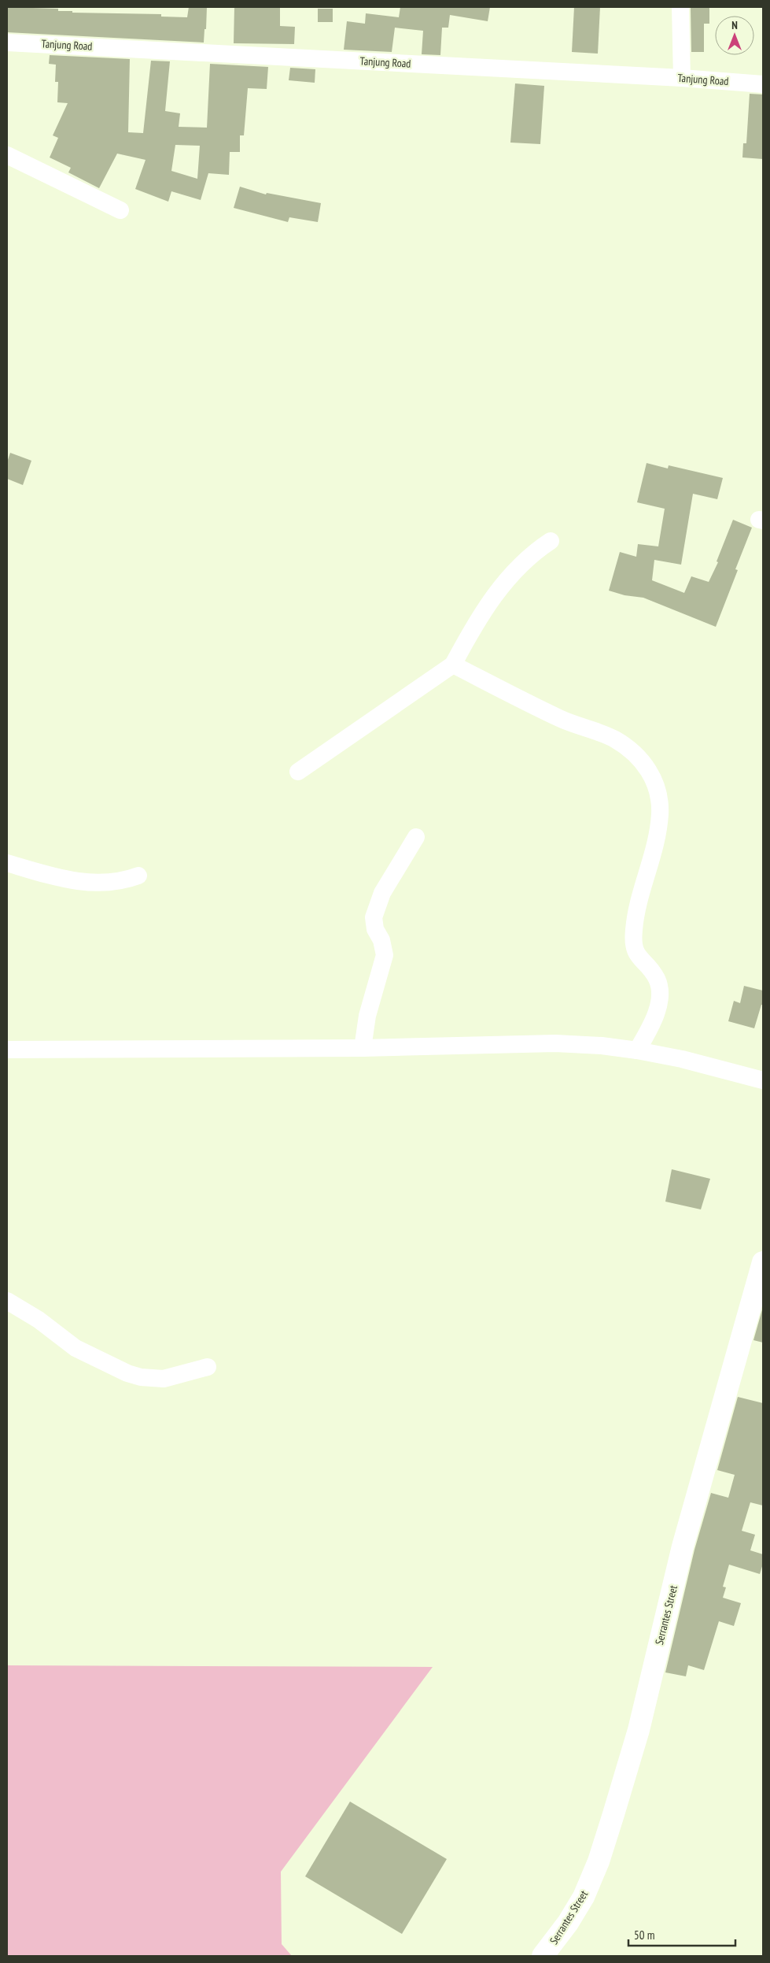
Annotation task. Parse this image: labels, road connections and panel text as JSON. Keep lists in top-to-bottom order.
{
  "streets": {
    "main road": ["Serrantes Street"],
    "street": ["Tanjung Road"]
  },
  "scale_bar": "50 m",
  "north": "top"
}
